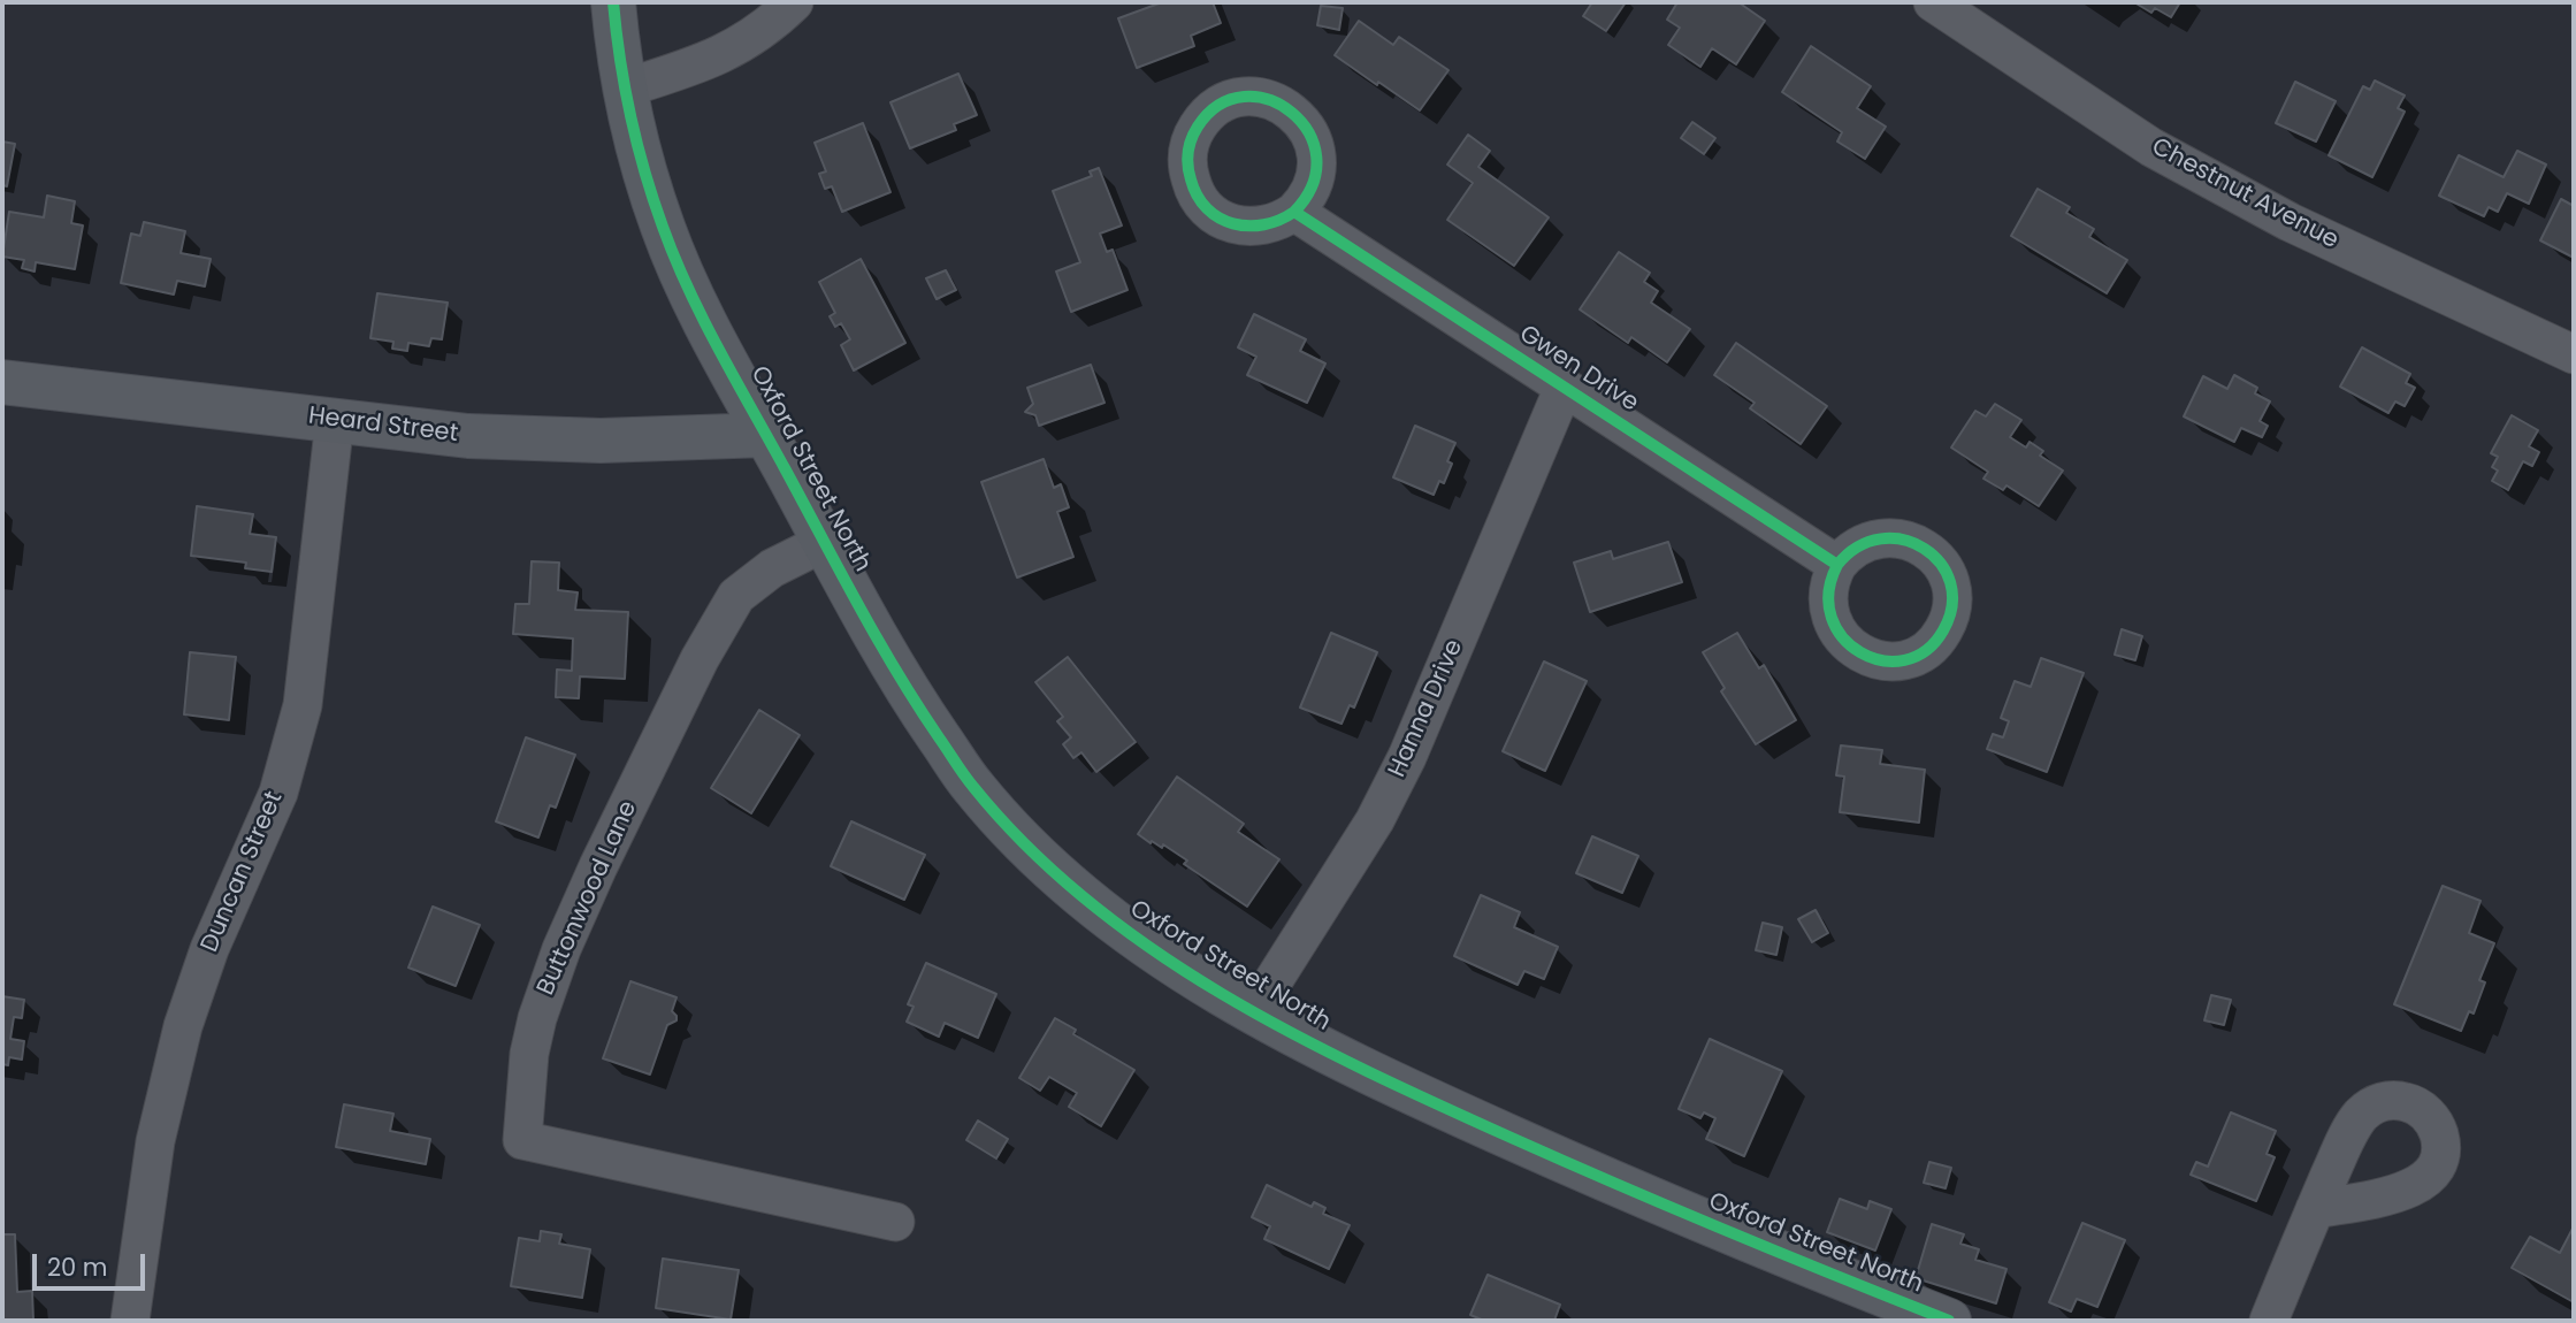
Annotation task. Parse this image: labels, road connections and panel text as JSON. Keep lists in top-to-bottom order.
{
  "streets": {
    "street": [
      "Chestnut Avenue",
      "Gwen Drive",
      "Heard Street",
      "Oxford Street North",
      "Hanna Drive",
      "Duncan Street",
      "Buttonwood Lane"
    ]
  },
  "crossings": [
    ["Gwen Drive", "Hanna Drive"],
    ["Heard Street", "Oxford Street North"],
    ["Heard Street", "Duncan Street"],
    ["Oxford Street North", "Hanna Drive"],
    ["Oxford Street North", "Buttonwood Lane"]
  ],
  "scale_bar": "20 m"
}
